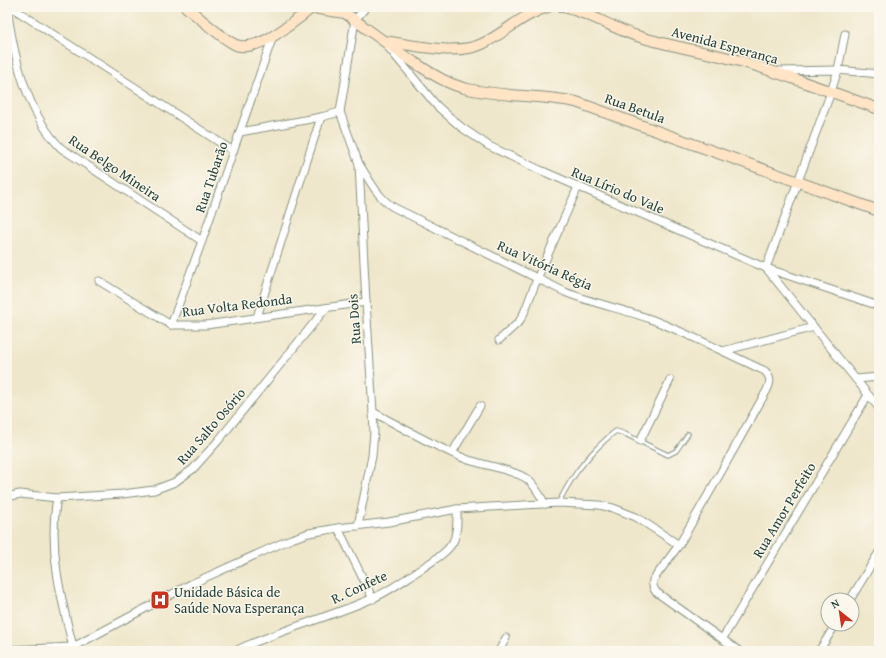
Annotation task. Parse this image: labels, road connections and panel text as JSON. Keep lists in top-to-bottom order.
{
  "streets": {
    "street": [
      "Avenida Esperança",
      "Rua Betula",
      "Rua Belgo Mineira",
      "Rua Tubarão",
      "Rua Lírio do Vale",
      "Rua Vitória Régia",
      "Rua Volta Redonda",
      "Rua Dois",
      "Rua Salto Osório",
      "Rua Amor Perfeito",
      "R. Confete"
    ]
  },
  "crossings": [
    ["Rua Betula", "Rua Lírio do Vale"],
    ["Rua Belgo Mineira", "Rua Tubarão"],
    ["Rua Tubarão", "Rua Volta Redonda"],
    ["Rua Vitória Régia", "Rua Dois"],
    ["Rua Volta Redonda", "Rua Dois"],
    ["Rua Volta Redonda", "Rua Salto Osório"]
  ],
  "places": {
    "hospital": ["Unidade Básica de Saúde Nova Esperança"]
  },
  "north": "top left"
}
